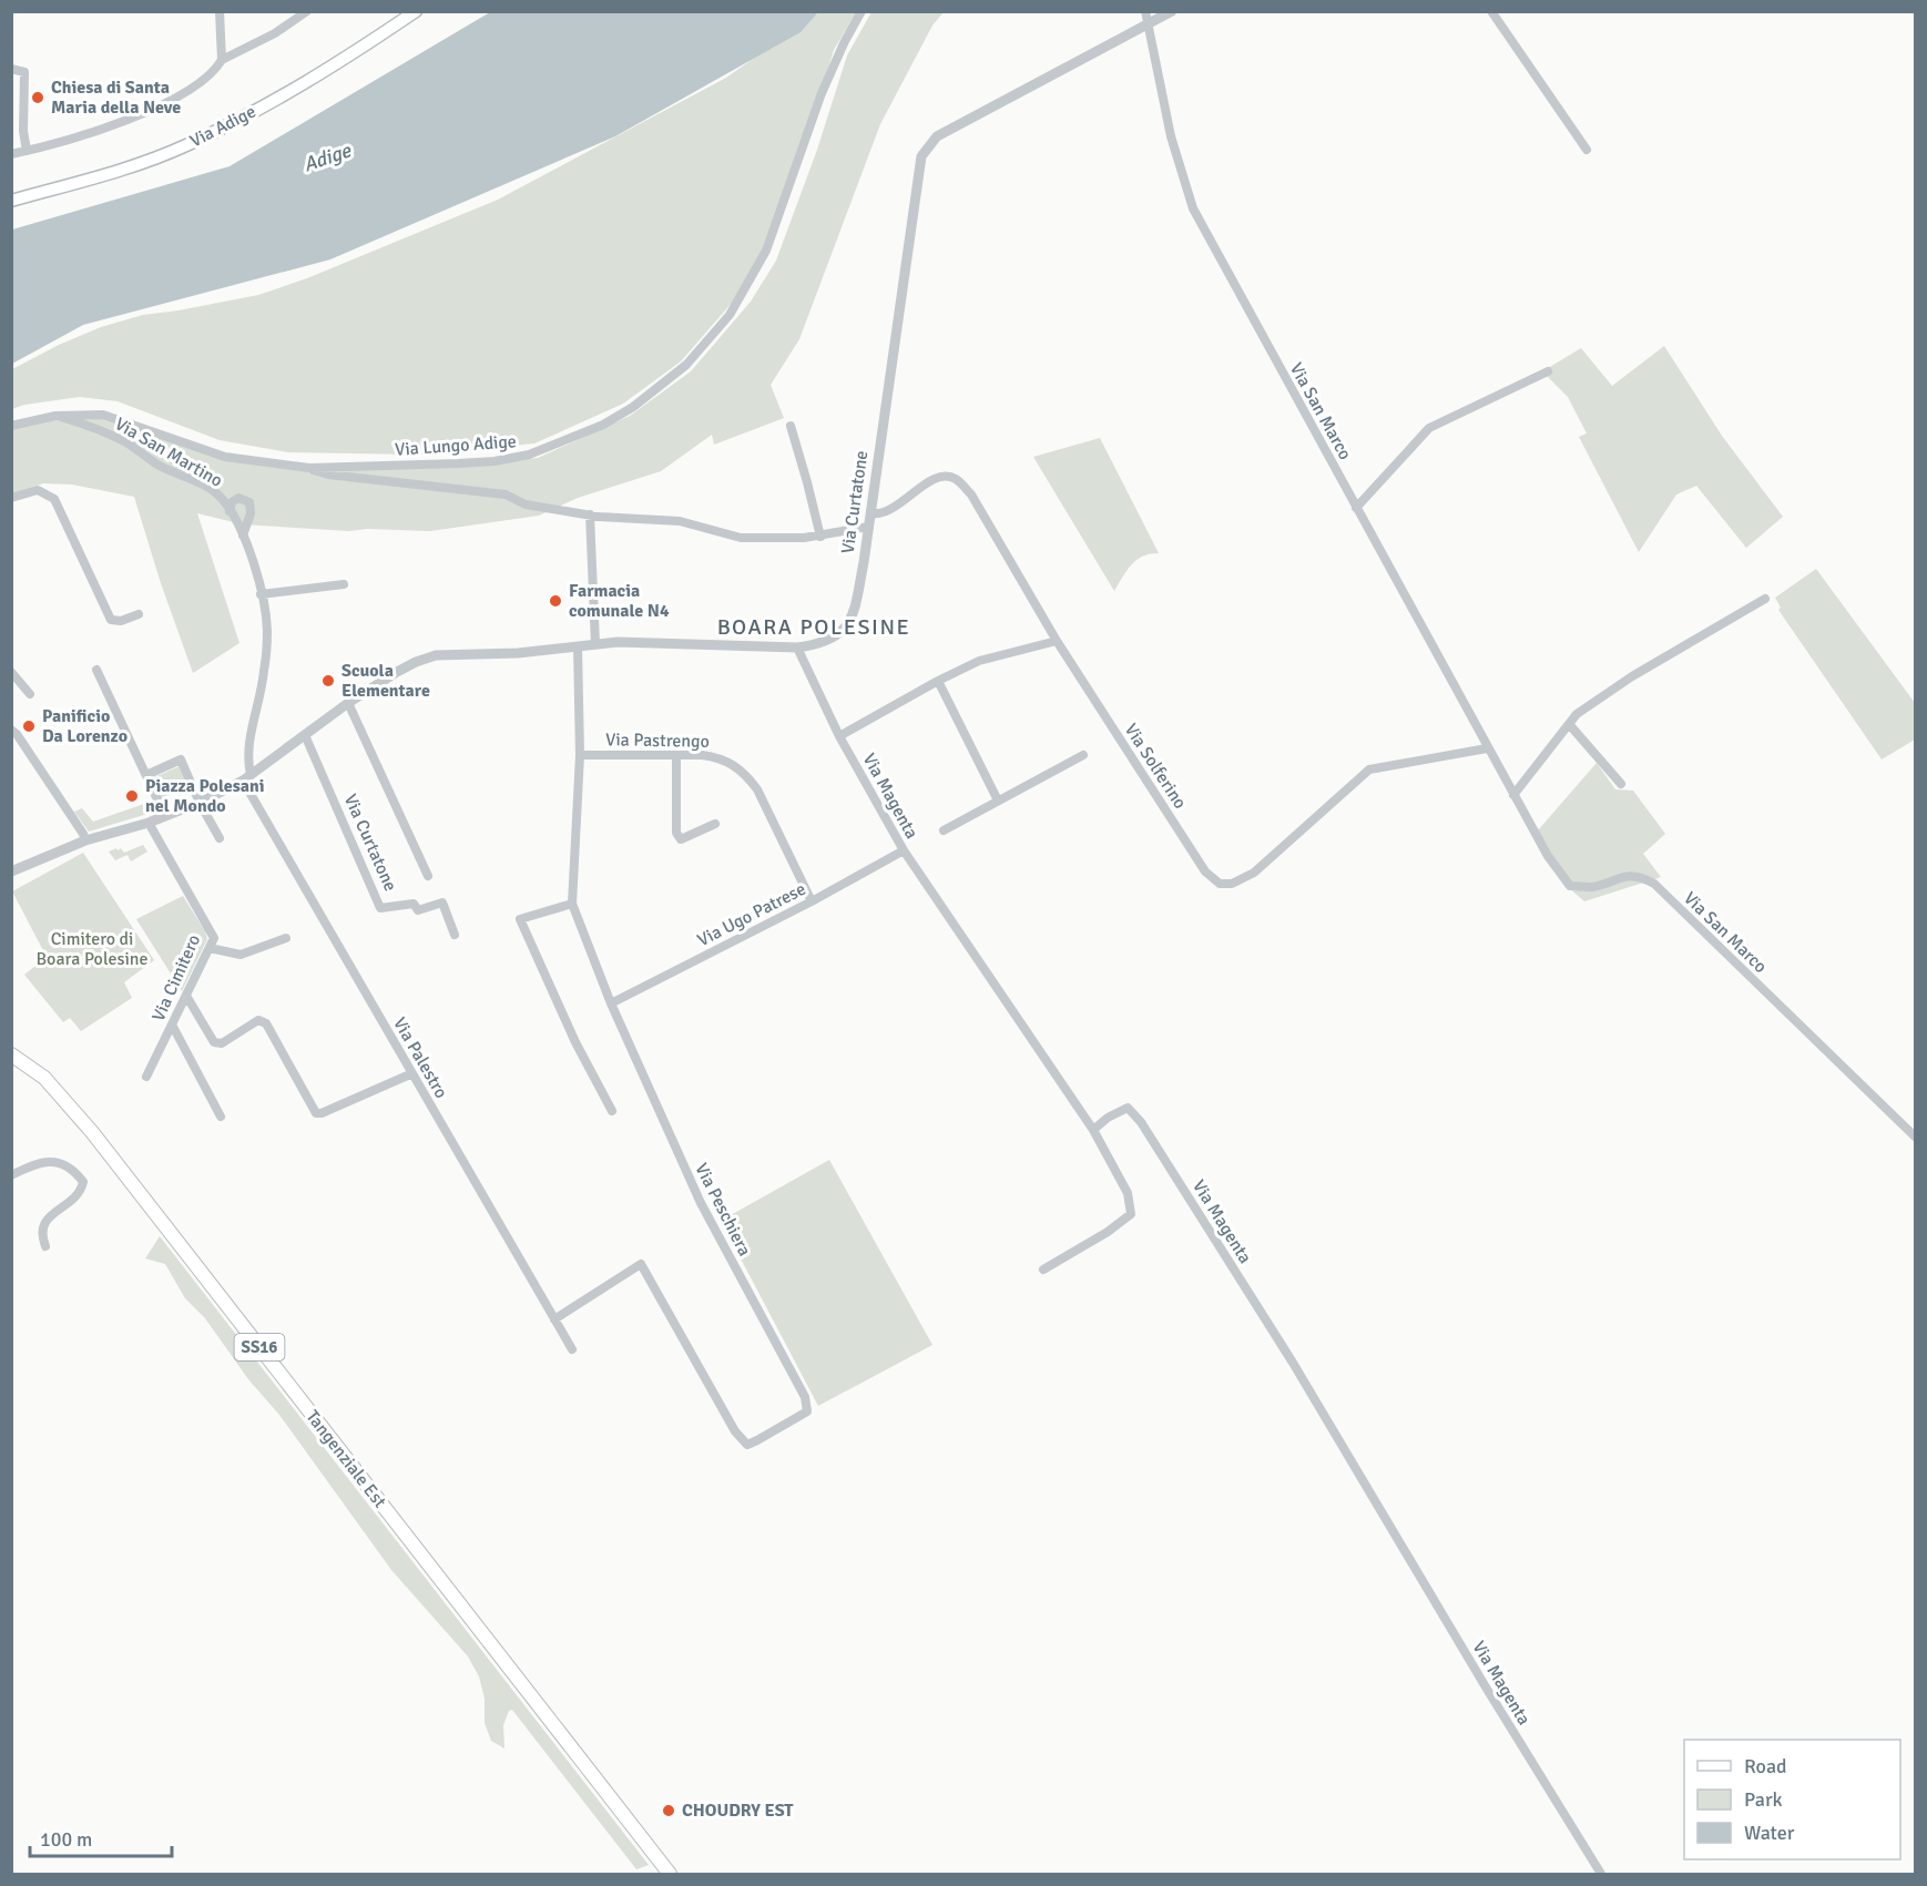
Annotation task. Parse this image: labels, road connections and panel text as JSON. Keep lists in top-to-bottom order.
{
  "streets": {
    "main road": ["Via Adige", "SS16", "Tangenziale Est"],
    "street": [
      "Via San Marco",
      "Via Lungo Adige",
      "Via San Martino",
      "Via Curtatone",
      "Via Pastrengo",
      "Via Solferino",
      "Via Magenta",
      "Via Ugo Patrese",
      "Via Cimitero",
      "Via Palestro",
      "Via Peschiera"
    ]
  },
  "crossings": [
    ["Via San Marco", "Via Curtatone"],
    ["Via San Marco", "Via Solferino"],
    ["Via Lungo Adige", "Via San Martino"],
    ["Via San Martino", "Via Curtatone"],
    ["Via San Martino", "Via Palestro"],
    ["Via Curtatone", "Via Solferino"],
    ["Via Curtatone", "Via Magenta"],
    ["Via Curtatone", "Via Cimitero"],
    ["Via Curtatone", "Via Palestro"],
    ["Via Curtatone", "Via Peschiera"],
    ["Via Pastrengo", "Via Ugo Patrese"],
    ["Via Pastrengo", "Via Peschiera"],
    ["Via Magenta", "Via Ugo Patrese"],
    ["Via Ugo Patrese", "Via Peschiera"],
    ["Via Palestro", "Via Peschiera"]
  ],
  "districts": ["BOARA POLESINE"],
  "water": ["Adige"],
  "parks": ["Cimitero di Boara Polesine"],
  "places": [
    "Chiesa di Santa Maria della Neve",
    "Farmacia comunale N4",
    "Scuola Elementare",
    "Panificio Da Lorenzo",
    "Piazza Polesani nel Mondo",
    "CHOUDRY EST"
  ],
  "legend": ["Road", "Park", "Water"],
  "scale_bar": "100 m"
}
